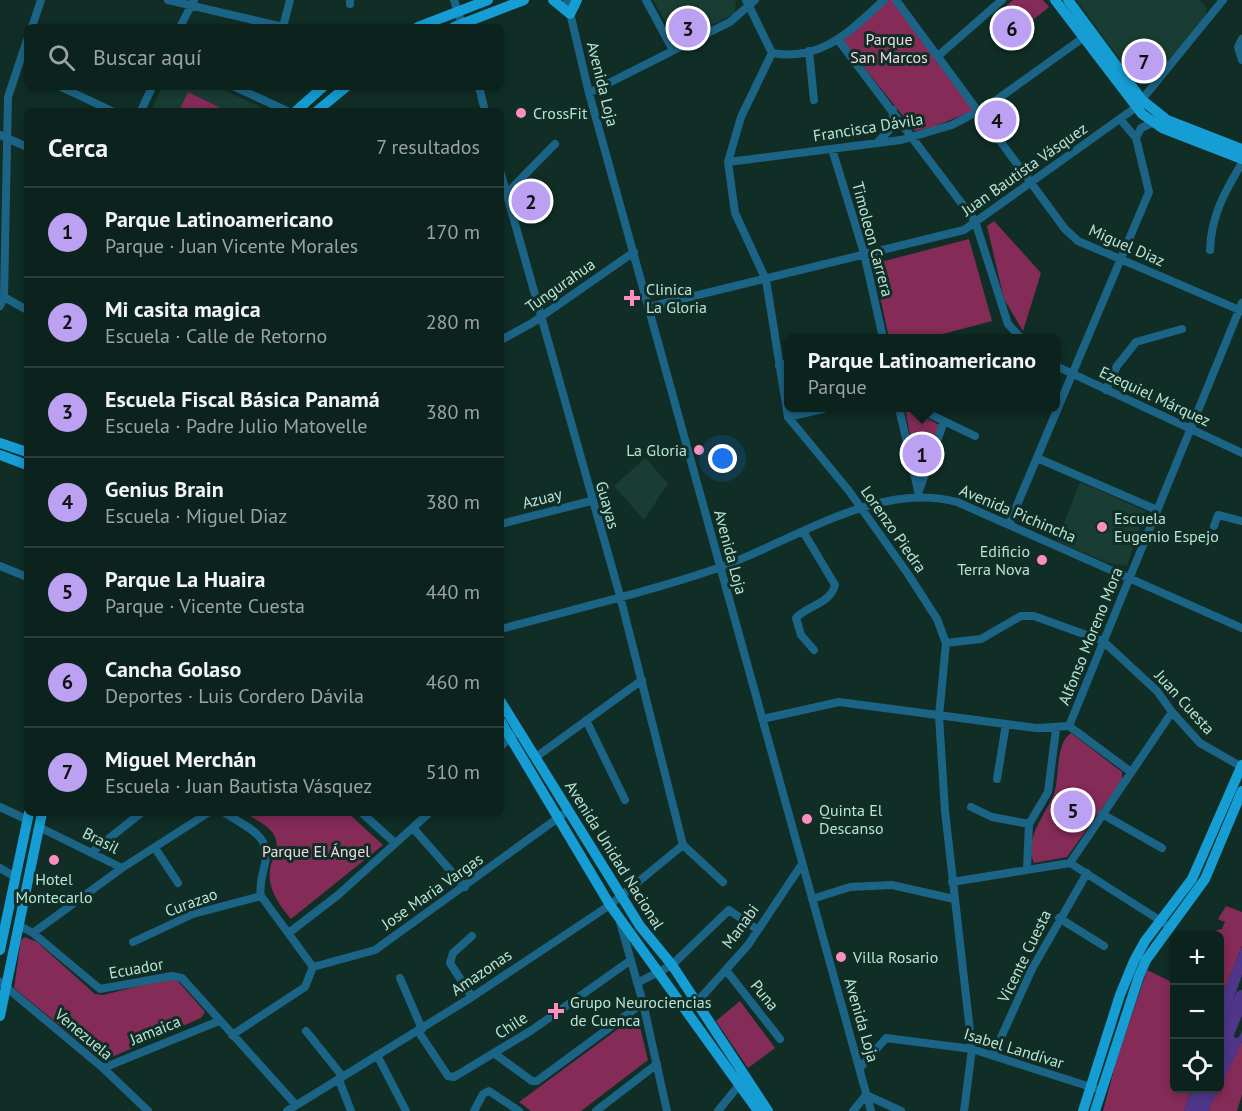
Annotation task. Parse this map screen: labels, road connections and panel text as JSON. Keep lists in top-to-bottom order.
{
  "streets": {
    "main road": ["Avenida Unidad Nacional"],
    "street": [
      "Avenida Loja",
      "Francisca Dávila",
      "Juan Bautista Vásquez",
      "Timoleon Carrera",
      "Miguel Diaz",
      "Tungurahua",
      "Ezequiel Márquez",
      "Azuay",
      "Guayas",
      "Avenida Pichincha",
      "Lorenzo Piedra",
      "Alfonso Moreno Mora",
      "Juan Cuesta",
      "Brasil",
      "Jose Maria Vargas",
      "Curazao",
      "Manabi",
      "Vicente Cuesta",
      "Ecuador",
      "Amazonas",
      "Puna",
      "Chile",
      "Jamaica",
      "Venezuela",
      "Isabel Landívar"
    ]
  },
  "crossings": [
    ["Avenida Loja", "Juan Bautista Vásquez"],
    ["Avenida Loja", "Tungurahua"],
    ["Avenida Loja", "Avenida Pichincha"],
    ["Avenida Loja", "Alfonso Moreno Mora"],
    ["Avenida Loja", "Manabi"],
    ["Avenida Loja", "Isabel Landívar"],
    ["Francisca Dávila", "Timoleon Carrera"],
    ["Francisca Dávila", "Miguel Diaz"],
    ["Francisca Dávila", "Lorenzo Piedra"],
    ["Juan Bautista Vásquez", "Timoleon Carrera"],
    ["Juan Bautista Vásquez", "Miguel Diaz"],
    ["Juan Bautista Vásquez", "Lorenzo Piedra"],
    ["Miguel Diaz", "Alfonso Moreno Mora"],
    ["Tungurahua", "Guayas"],
    ["Ezequiel Márquez", "Alfonso Moreno Mora"],
    ["Azuay", "Guayas"],
    ["Guayas", "Avenida Pichincha"],
    ["Guayas", "Amazonas"],
    ["Avenida Pichincha", "Lorenzo Piedra"],
    ["Avenida Pichincha", "Alfonso Moreno Mora"],
    ["Lorenzo Piedra", "Alfonso Moreno Mora"],
    ["Lorenzo Piedra", "Juan Cuesta"],
    ["Lorenzo Piedra", "Isabel Landívar"],
    ["Alfonso Moreno Mora", "Juan Cuesta"],
    ["Avenida Unidad Nacional", "Jose Maria Vargas"],
    ["Avenida Unidad Nacional", "Manabi"],
    ["Avenida Unidad Nacional", "Amazonas"],
    ["Manabi", "Puna"],
    ["Vicente Cuesta", "Isabel Landívar"],
    ["Ecuador", "Amazonas"],
    ["Ecuador", "Jamaica"],
    ["Amazonas", "Chile"],
    ["Jamaica", "Venezuela"]
  ],
  "parks": ["Parque San Marcos", "Parque El Ángel"],
  "places": {
    "other": [
      "CrossFit",
      "La Gloria",
      "Escuela Eugenio Espejo",
      "Edificio Terra Nova",
      "Quinta El Descanso",
      "Hotel Montecarlo",
      "Villa Rosario"
    ],
    "health": ["Clinica La Gloria", "Grupo Neurociencias de Cuenca"]
  },
  "page": {
    "pins": [
      "3",
      "6",
      "7",
      "4",
      "2",
      "1",
      "5"
    ],
    "search": "Buscar aquí",
    "heading": ["Cerca", "7 resultados"],
    "list": [
      {
        "mark": "1",
        "name": "Parque Latinoamericano",
        "note": "Parque · Juan Vicente Morales",
        "value": "170 m"
      },
      {
        "mark": "2",
        "name": "Mi casita magica",
        "note": "Escuela · Calle de Retorno",
        "value": "280 m"
      },
      {
        "mark": "3",
        "name": "Escuela Fiscal Básica Panamá",
        "note": "Escuela · Padre Julio Matovelle",
        "value": "380 m"
      },
      {
        "mark": "4",
        "name": "Genius Brain",
        "note": "Escuela · Miguel Diaz",
        "value": "380 m"
      },
      {
        "mark": "5",
        "name": "Parque La Huaira",
        "note": "Parque · Vicente Cuesta",
        "value": "440 m"
      },
      {
        "mark": "6",
        "name": "Cancha Golaso",
        "note": "Deportes · Luis Cordero Dávila",
        "value": "460 m"
      },
      {
        "mark": "7",
        "name": "Miguel Merchán",
        "note": "Escuela · Juan Bautista Vásquez",
        "value": "510 m"
      }
    ],
    "popup": ["Parque Latinoamericano", "Parque"],
    "map_buttons": ["+", "−"]
  }
}
